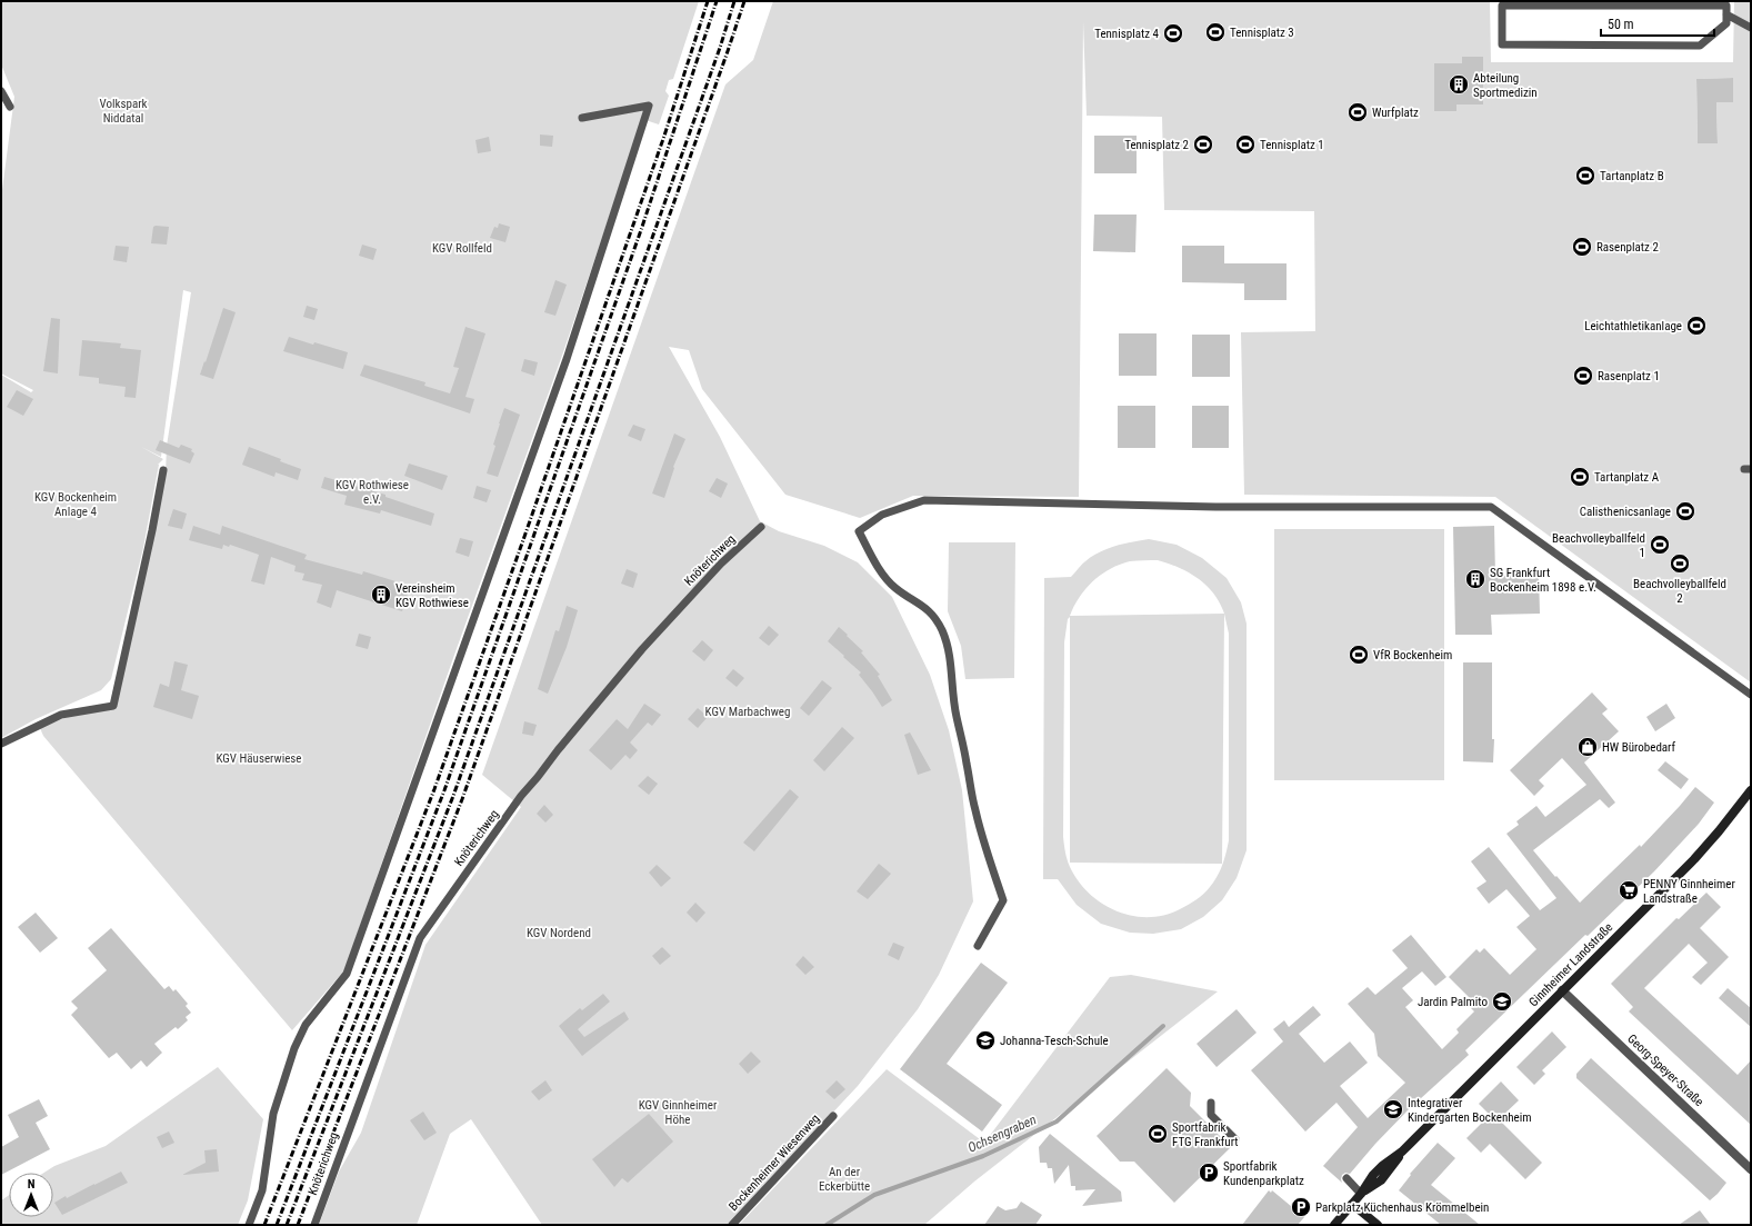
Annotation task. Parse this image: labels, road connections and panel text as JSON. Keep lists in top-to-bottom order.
{
  "streets": {
    "main road": ["Ginnheimer Landstraße"],
    "street": ["Georg-Speyer-Straße"],
    "lane": ["Knöterichweg", "Bockenheimer Wiesenweg"]
  },
  "crossings": [
    ["Ginnheimer Landstraße", "Georg-Speyer-Straße"]
  ],
  "water": ["Ochsengraben"],
  "parks": [
    "Volkspark Niddatal",
    "KGV Rollfeld",
    "KGV Rothwiese e.V.",
    "KGV Bockenheim Anlage 4",
    "KGV Marbachweg",
    "KGV Häuserwiese",
    "KGV Nordend",
    "KGV Ginnheimer Höhe",
    "An der Eckerbütte"
  ],
  "places": {
    "sports": [
      "Tennisplatz 3",
      "Tennisplatz 4",
      "Wurfplatz",
      "Tennisplatz 2",
      "Tennisplatz 1",
      "Tartanplatz B",
      "Rasenplatz 2",
      "Leichtathletikanlage",
      "Rasenplatz 1",
      "Tartanplatz A",
      "Calisthenicsanlage",
      "Beachvolleyballfeld 1",
      "Beachvolleyballfeld 2",
      "VfR Bockenheim",
      "Sportfabrik FTG Frankfurt"
    ],
    "building": ["Abteilung Sportmedizin", "SG Frankfurt Bockenheim 1898 e.V.", "Vereinsheim KGV Rothwiese"],
    "shop": ["HW Bürobedarf"],
    "supermarket": ["PENNY Ginnheimer Landstraße"],
    "school or university": ["Jardin Palmito", "Johanna-Tesch-Schule", "Integrativer Kindergarten Bockenheim"],
    "parking": ["Sportfabrik Kundenparkplatz", "Parkplatz Küchenhaus Krömmelbein"]
  },
  "scale_bar": "50 m",
  "north": "top"
}
